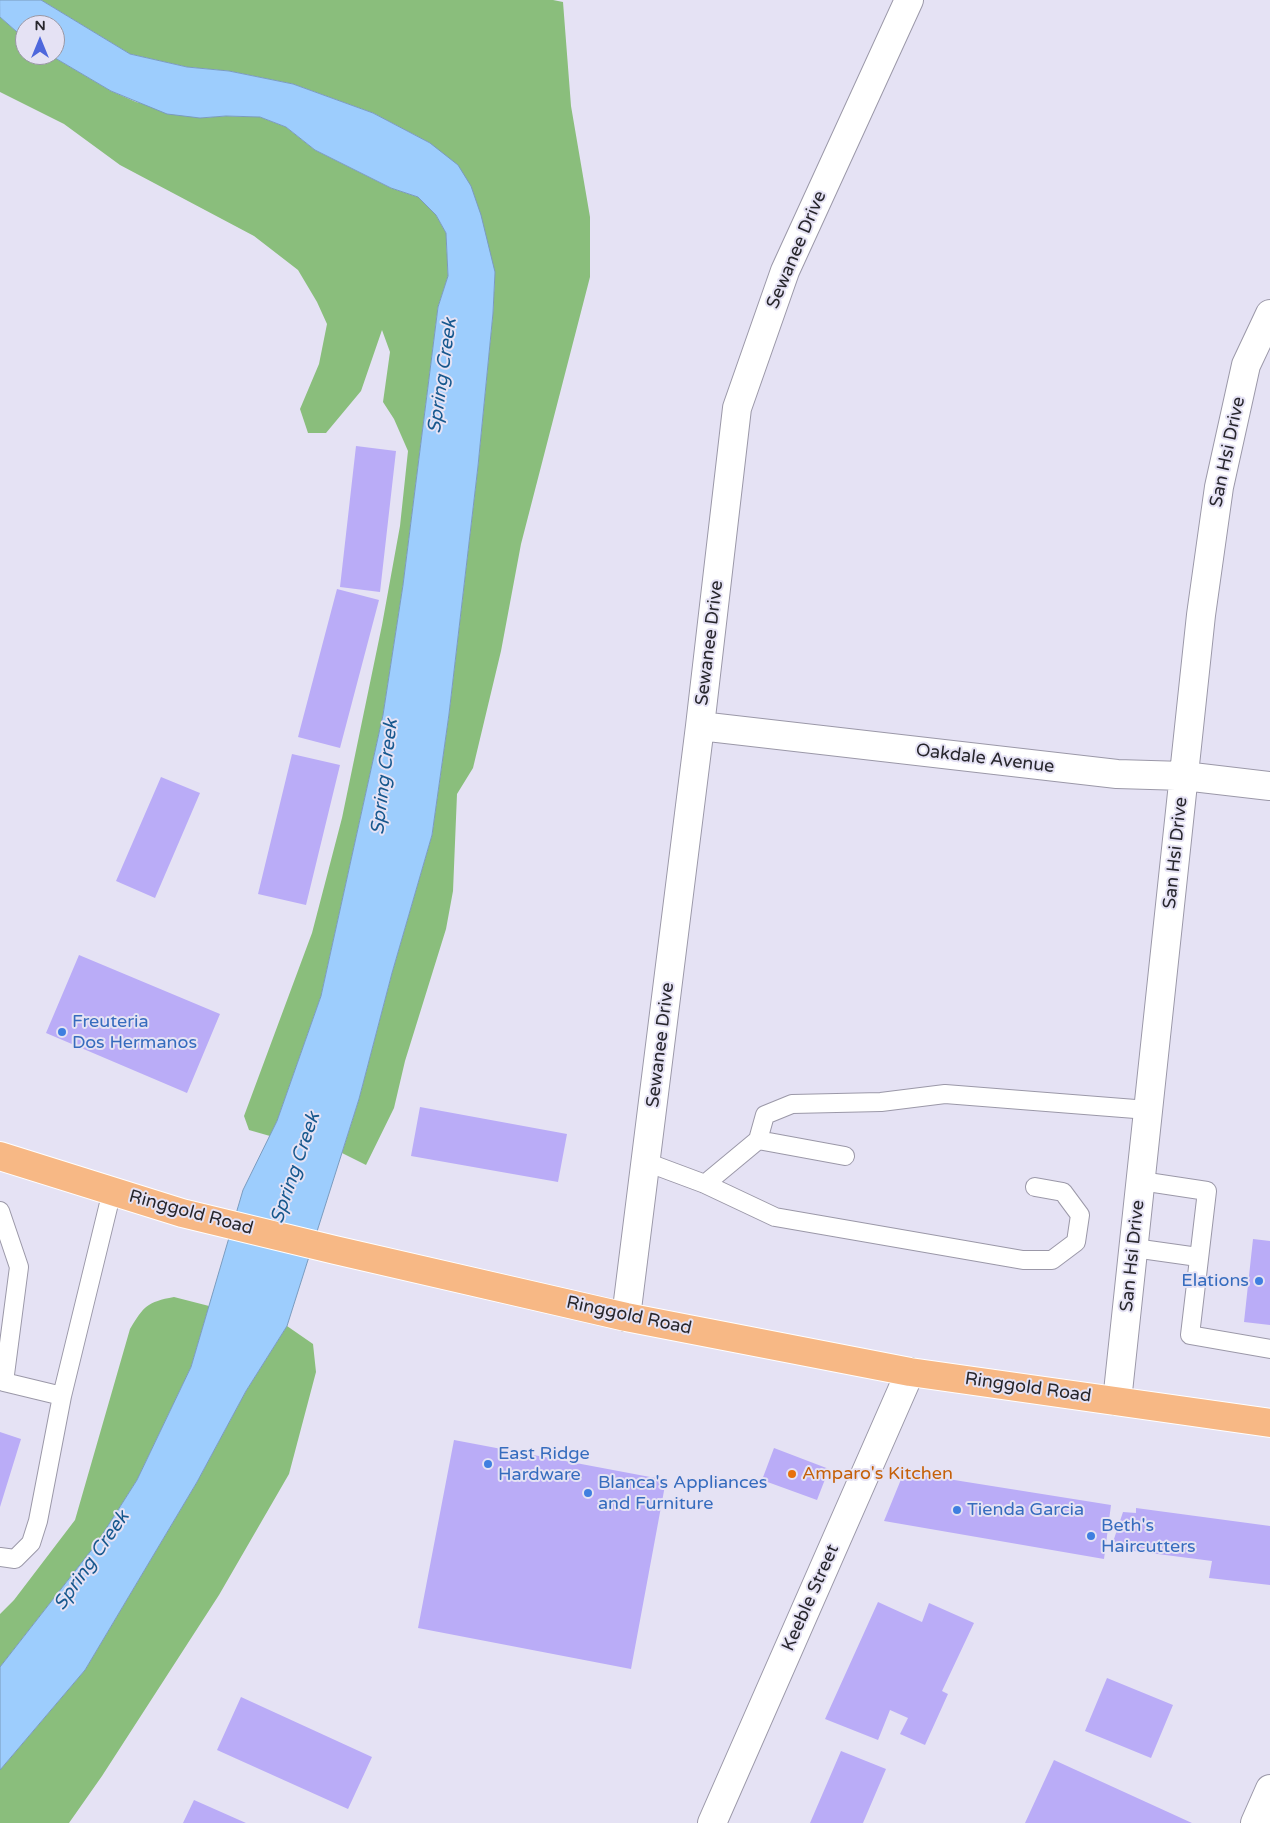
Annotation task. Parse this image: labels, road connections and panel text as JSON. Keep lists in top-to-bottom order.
{
  "streets": {
    "main road": ["Ringgold Road"],
    "street": [
      "Sewanee Drive",
      "San Hsi Drive",
      "Oakdale Avenue",
      "Keeble Street"
    ]
  },
  "crossings": [
    ["Sewanee Drive", "Oakdale Avenue"],
    ["Sewanee Drive", "Ringgold Road"],
    ["San Hsi Drive", "Oakdale Avenue"],
    ["San Hsi Drive", "Ringgold Road"],
    ["Ringgold Road", "Keeble Street"]
  ],
  "water": ["Spring Creek"],
  "places": [
    "Freuteria Dos Hermanos",
    "Elations",
    "East Ridge Hardware",
    "Amparo's Kitchen",
    "Blanca's Appliances and Furniture",
    "Tienda Garcia",
    "Beth's Haircutters"
  ],
  "north": "top"
}
